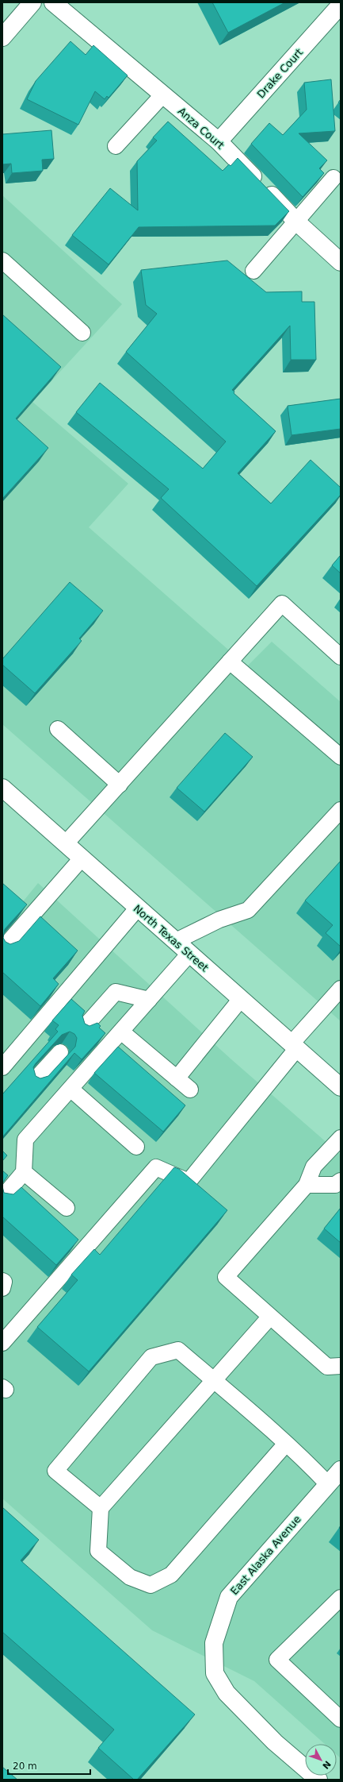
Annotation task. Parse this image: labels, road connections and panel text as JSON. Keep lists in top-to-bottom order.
{
  "streets": {
    "street": [
      "Drake Court",
      "Anza Court",
      "North Texas Street",
      "East Alaska Avenue"
    ]
  },
  "crossings": [
    ["Drake Court", "Anza Court"]
  ],
  "scale_bar": "20 m",
  "north": "bottom right"
}
